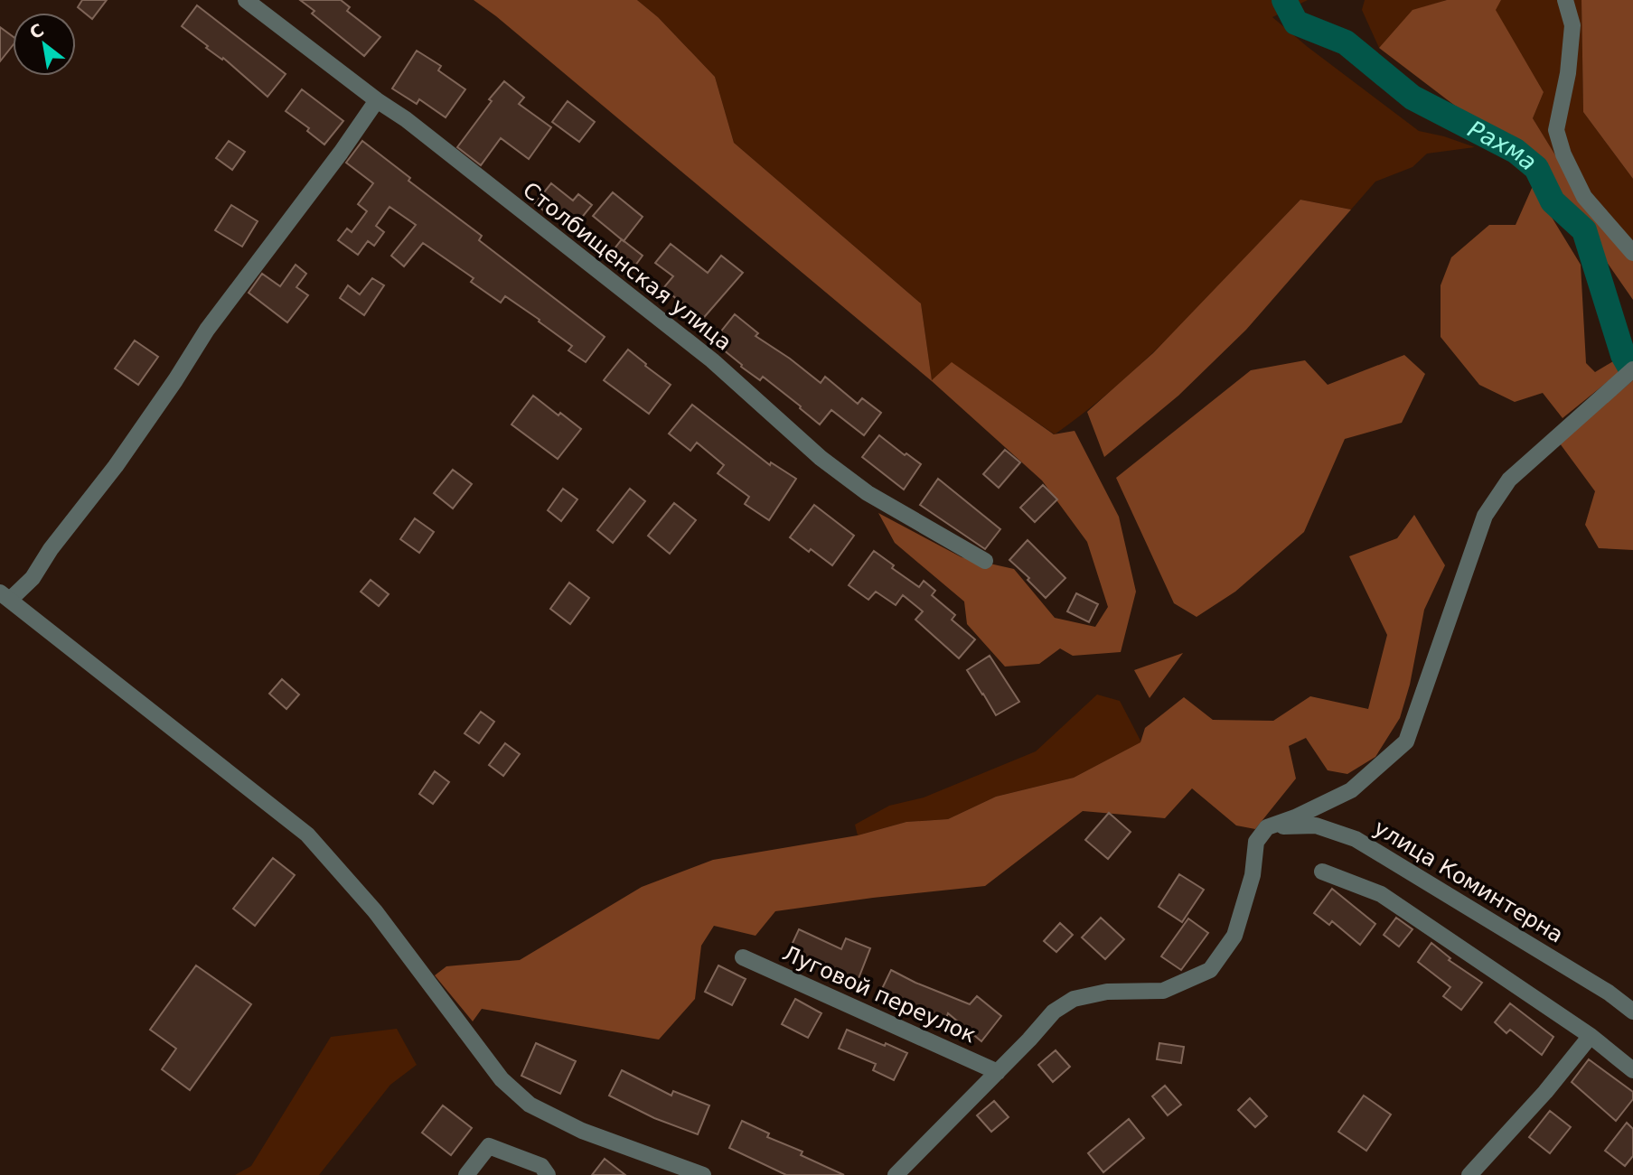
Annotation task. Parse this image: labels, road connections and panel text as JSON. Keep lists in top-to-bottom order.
{
  "streets": {
    "street": ["Столбищенская улица", "улица Коминтерна", "Луговой переулок"]
  },
  "water": ["Рахма"],
  "north": "top left"
}
